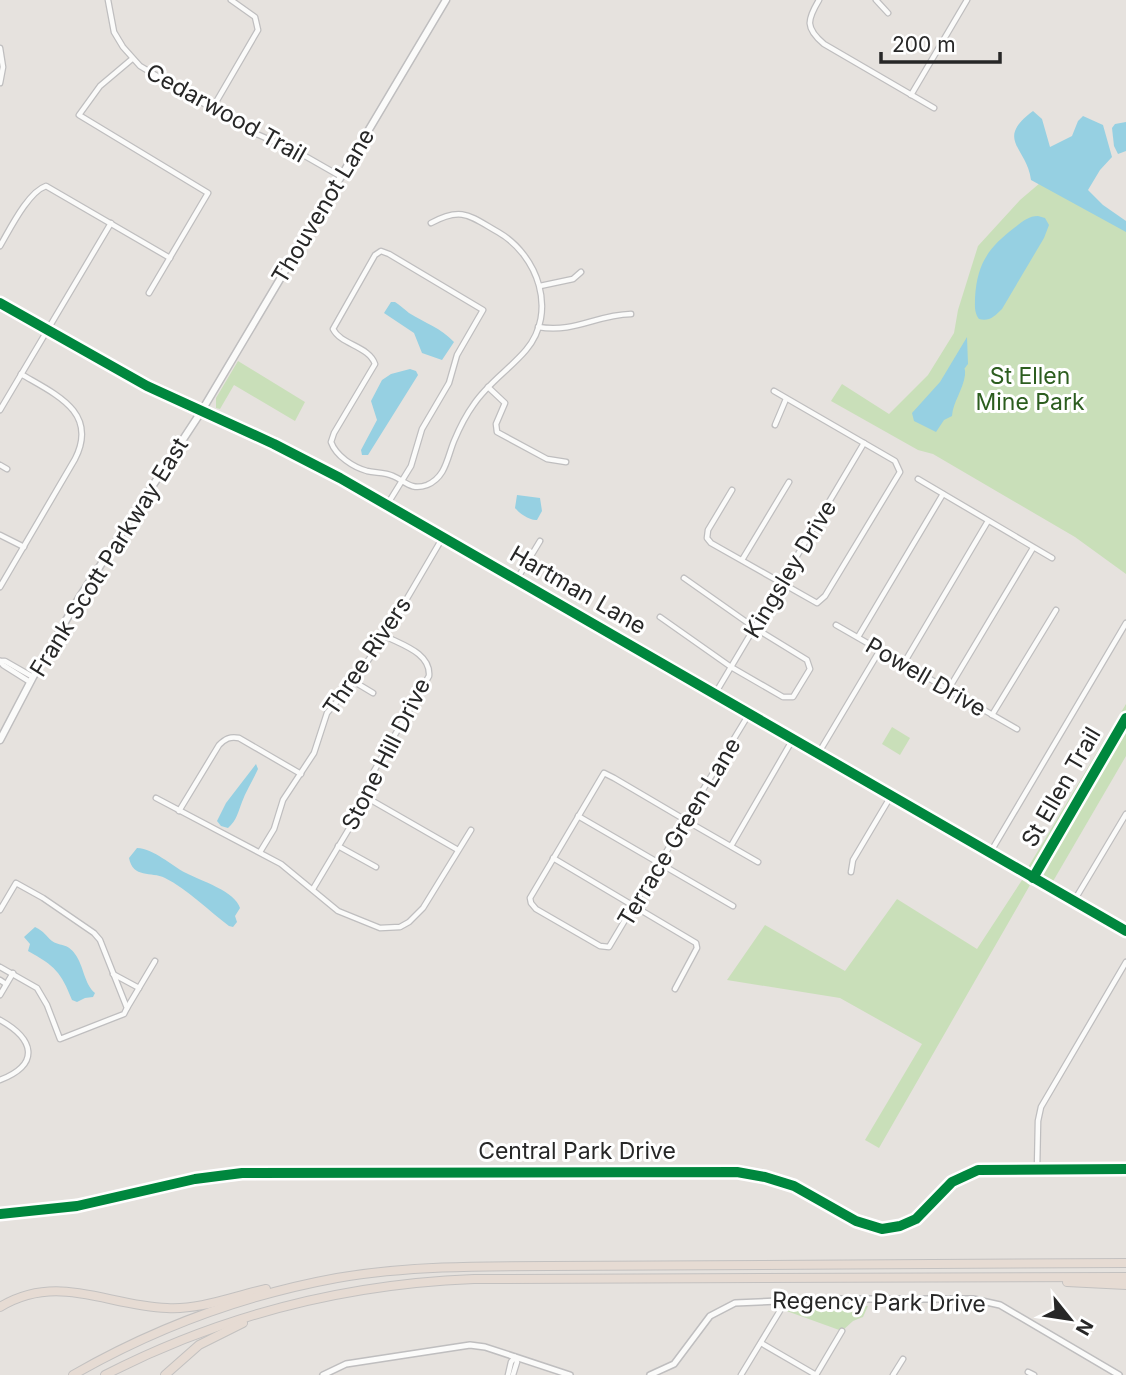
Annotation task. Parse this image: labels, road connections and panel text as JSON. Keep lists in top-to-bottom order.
{
  "streets": {
    "main road": ["Thouvenot Lane", "Frank Scott Parkway East"],
    "street": [
      "Cedarwood Trail",
      "Kingsley Drive",
      "Hartman Lane",
      "Three Rivers",
      "Powell Drive",
      "Stone Hill Drive",
      "Terrace Green Lane",
      "Central Park Drive",
      "Regency Park Drive"
    ],
    "cycle path": ["St Ellen Trail"]
  },
  "crossings": [
    ["Cedarwood Trail", "Thouvenot Lane"],
    ["Thouvenot Lane", "Frank Scott Parkway East"],
    ["Thouvenot Lane", "Hartman Lane"],
    ["Frank Scott Parkway East", "Hartman Lane"],
    ["Kingsley Drive", "Hartman Lane"],
    ["Hartman Lane", "Three Rivers"],
    ["Hartman Lane", "Terrace Green Lane"],
    ["Three Rivers", "Stone Hill Drive"]
  ],
  "parks": ["St Ellen Mine Park"],
  "scale_bar": "200 m",
  "north": "bottom right"
}
